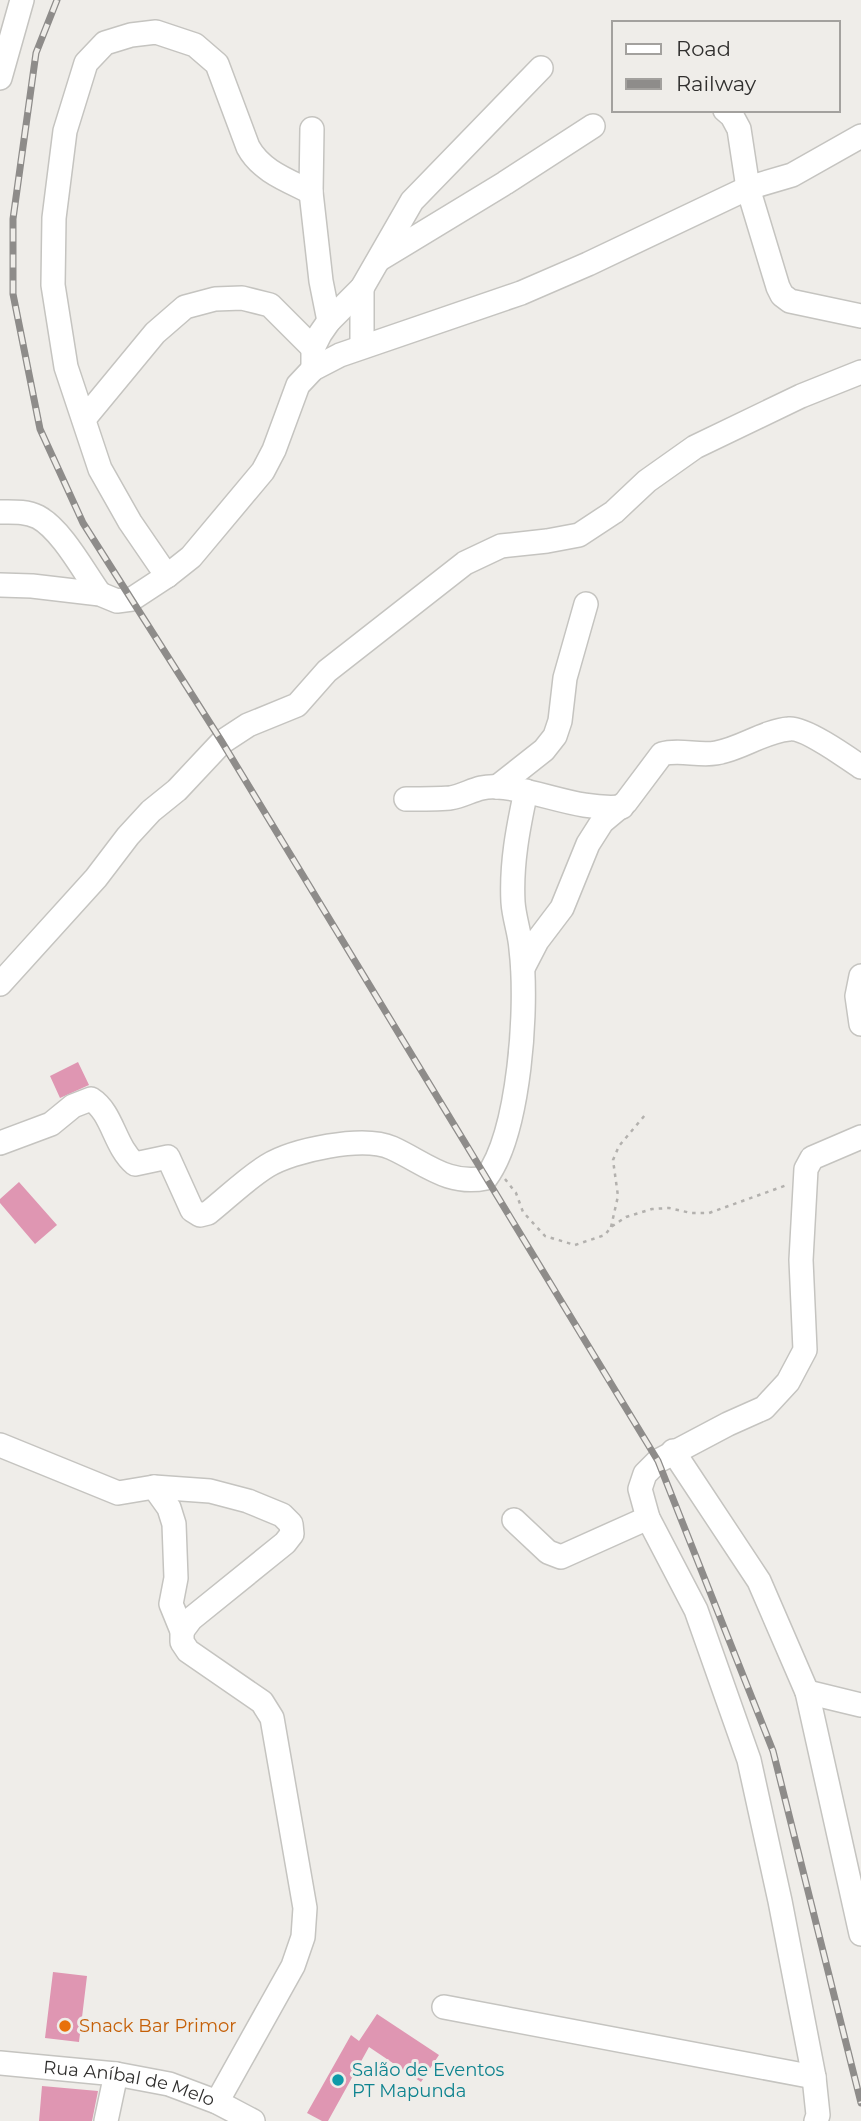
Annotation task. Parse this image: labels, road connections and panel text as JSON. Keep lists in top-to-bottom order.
{
  "streets": {
    "street": ["Rua Aníbal de Melo"]
  },
  "places": ["Snack Bar Primor", "Salão de Eventos PT Mapunda"],
  "legend": ["Road", "Railway"]
}
